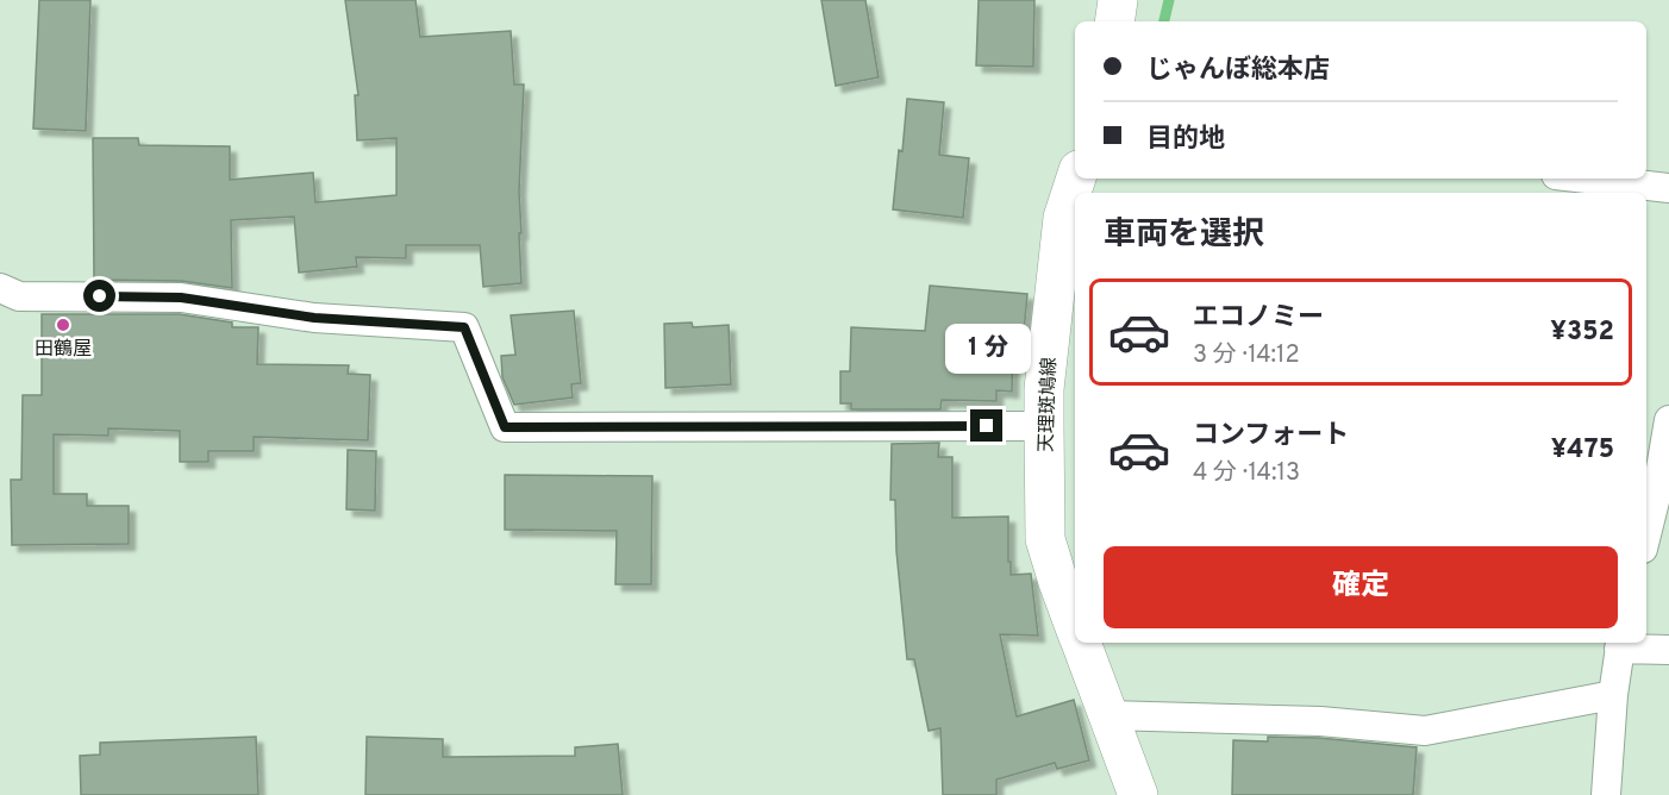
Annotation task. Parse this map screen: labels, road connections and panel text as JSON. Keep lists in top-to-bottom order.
{
  "streets": {
    "main road": ["天理斑鳩線"]
  },
  "places": ["田鶴屋"],
  "page": {
    "banner": ["じゃんぼ総本店", "目的地"],
    "heading": "車両を選択",
    "list": [
      {
        "name": "エコノミー",
        "note": "3 分 · 14:12",
        "value": "¥352"
      },
      {
        "name": "コンフォート",
        "note": "4 分 · 14:13",
        "value": "¥475"
      }
    ],
    "bubble": "1 分",
    "buttons": "確定"
  }
}
